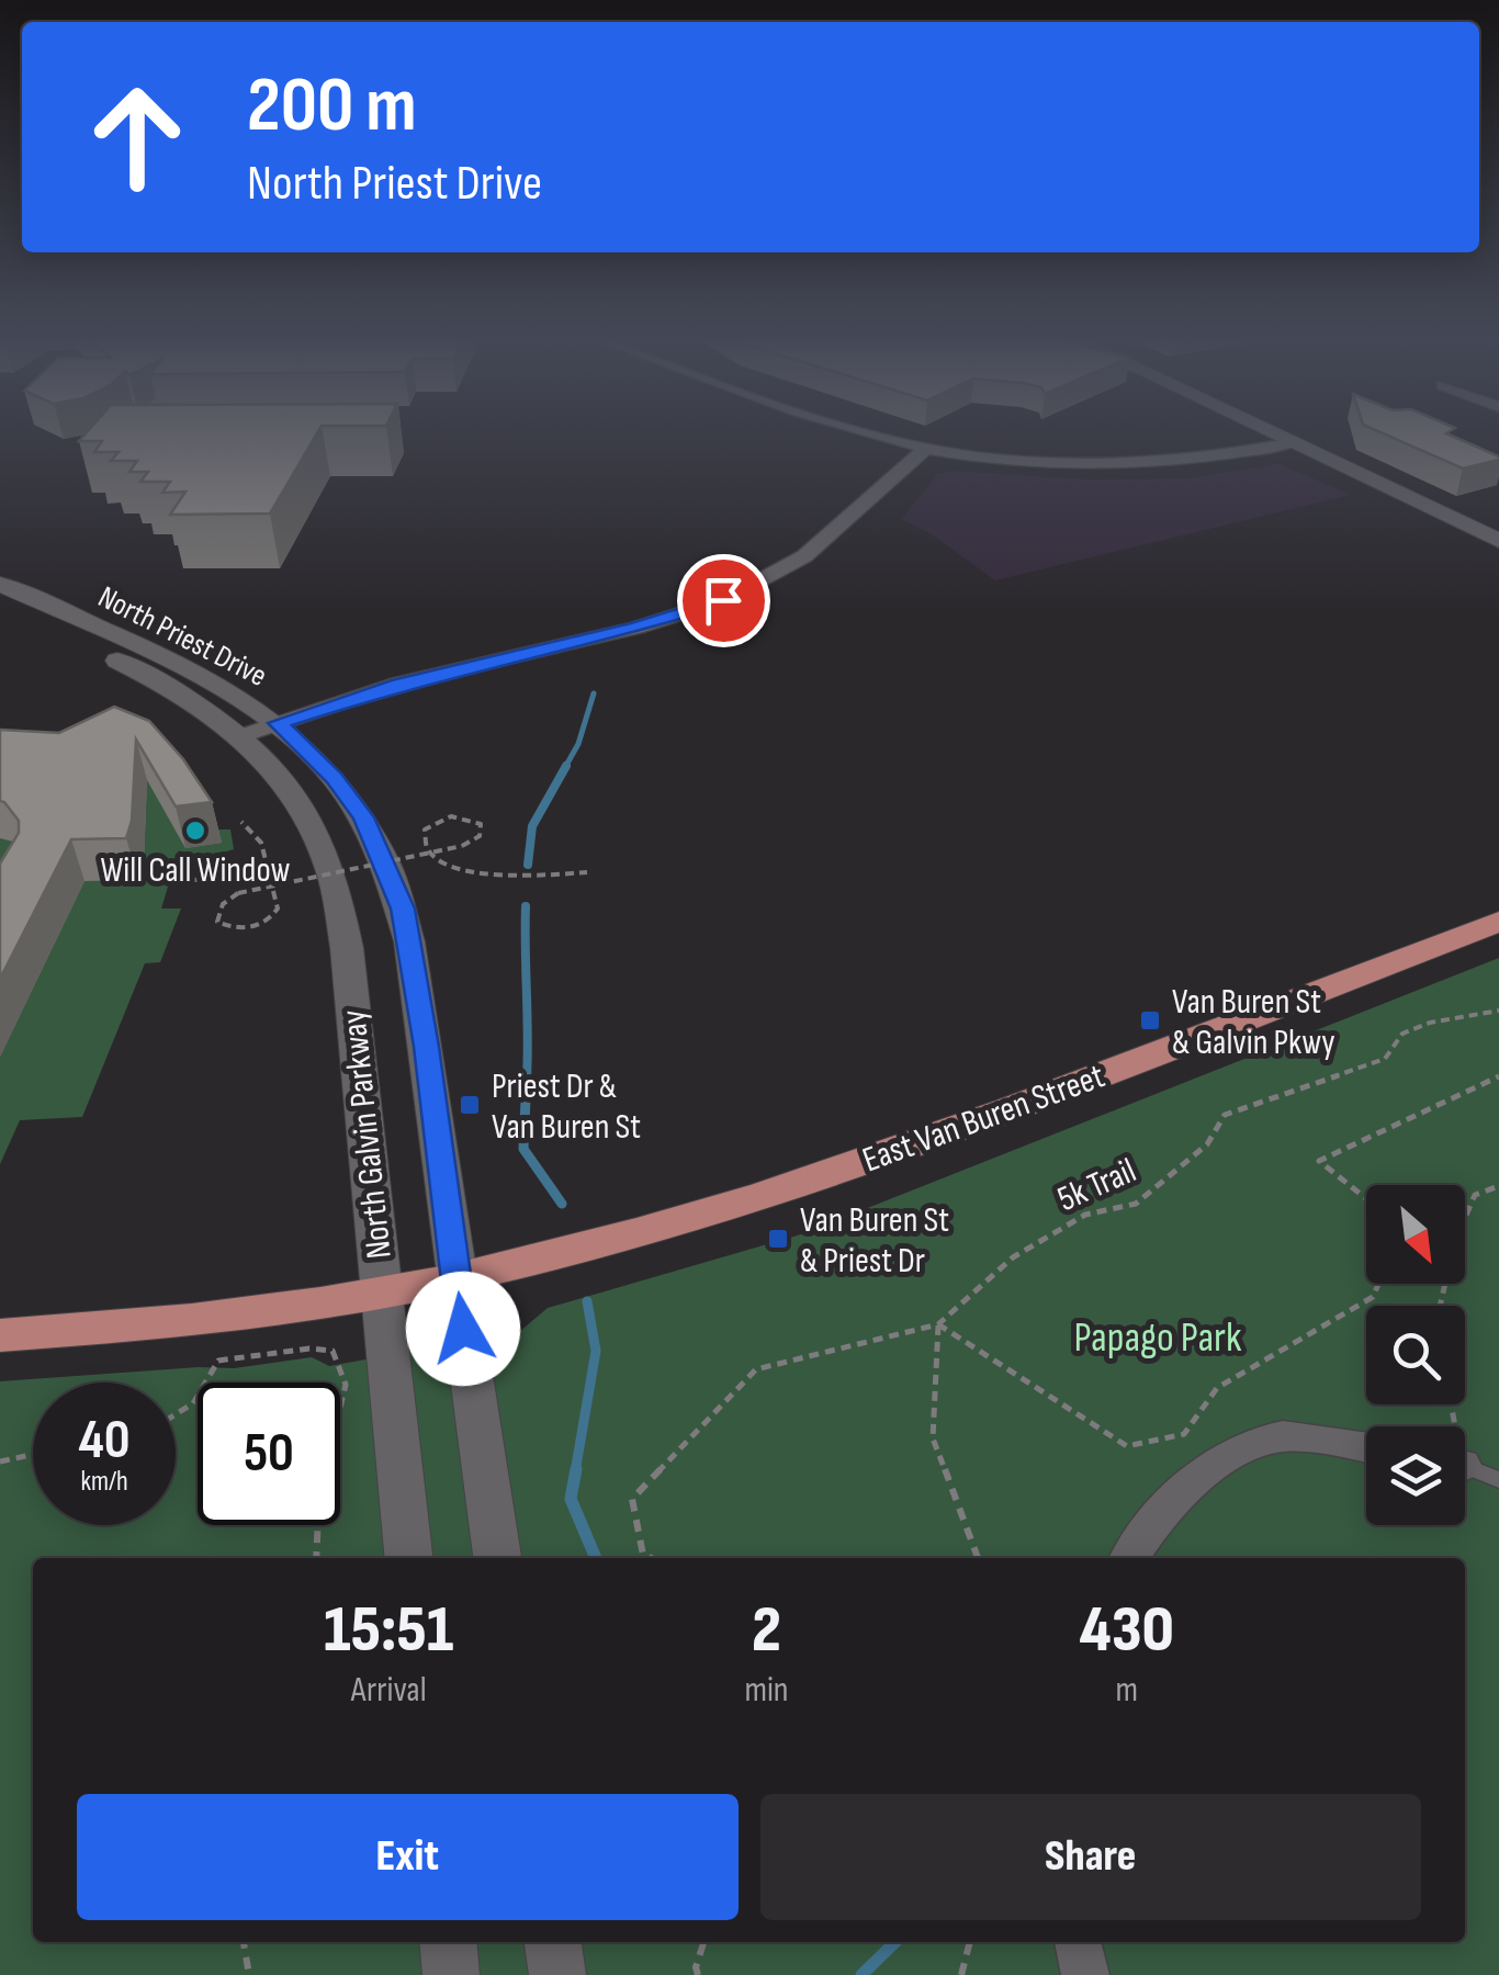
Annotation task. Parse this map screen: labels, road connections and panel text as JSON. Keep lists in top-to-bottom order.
{
  "streets": {
    "main road": ["North Priest Drive", "East Van Buren Street", "North Galvin Parkway"],
    "path": ["5k Trail"]
  },
  "crossings": [
    ["North Priest Drive", "North Galvin Parkway"],
    ["East Van Buren Street", "North Galvin Parkway"]
  ],
  "parks": ["Papago Park"],
  "places": {
    "other": ["Will Call Window"],
    "transit": ["Van Buren St & Galvin Pkwy", "Priest Dr & Van Buren St", "Van Buren St & Priest Dr"]
  },
  "north": "bottom right",
  "page": {
    "turn": ["200 m", "North Priest Drive"],
    "speed": "40 km/h",
    "limit": "50",
    "eta": [
      "15:51",
      "Arrival",
      "2",
      "min",
      "430",
      "m"
    ],
    "buttons": ["Exit", "Share"]
  }
}
